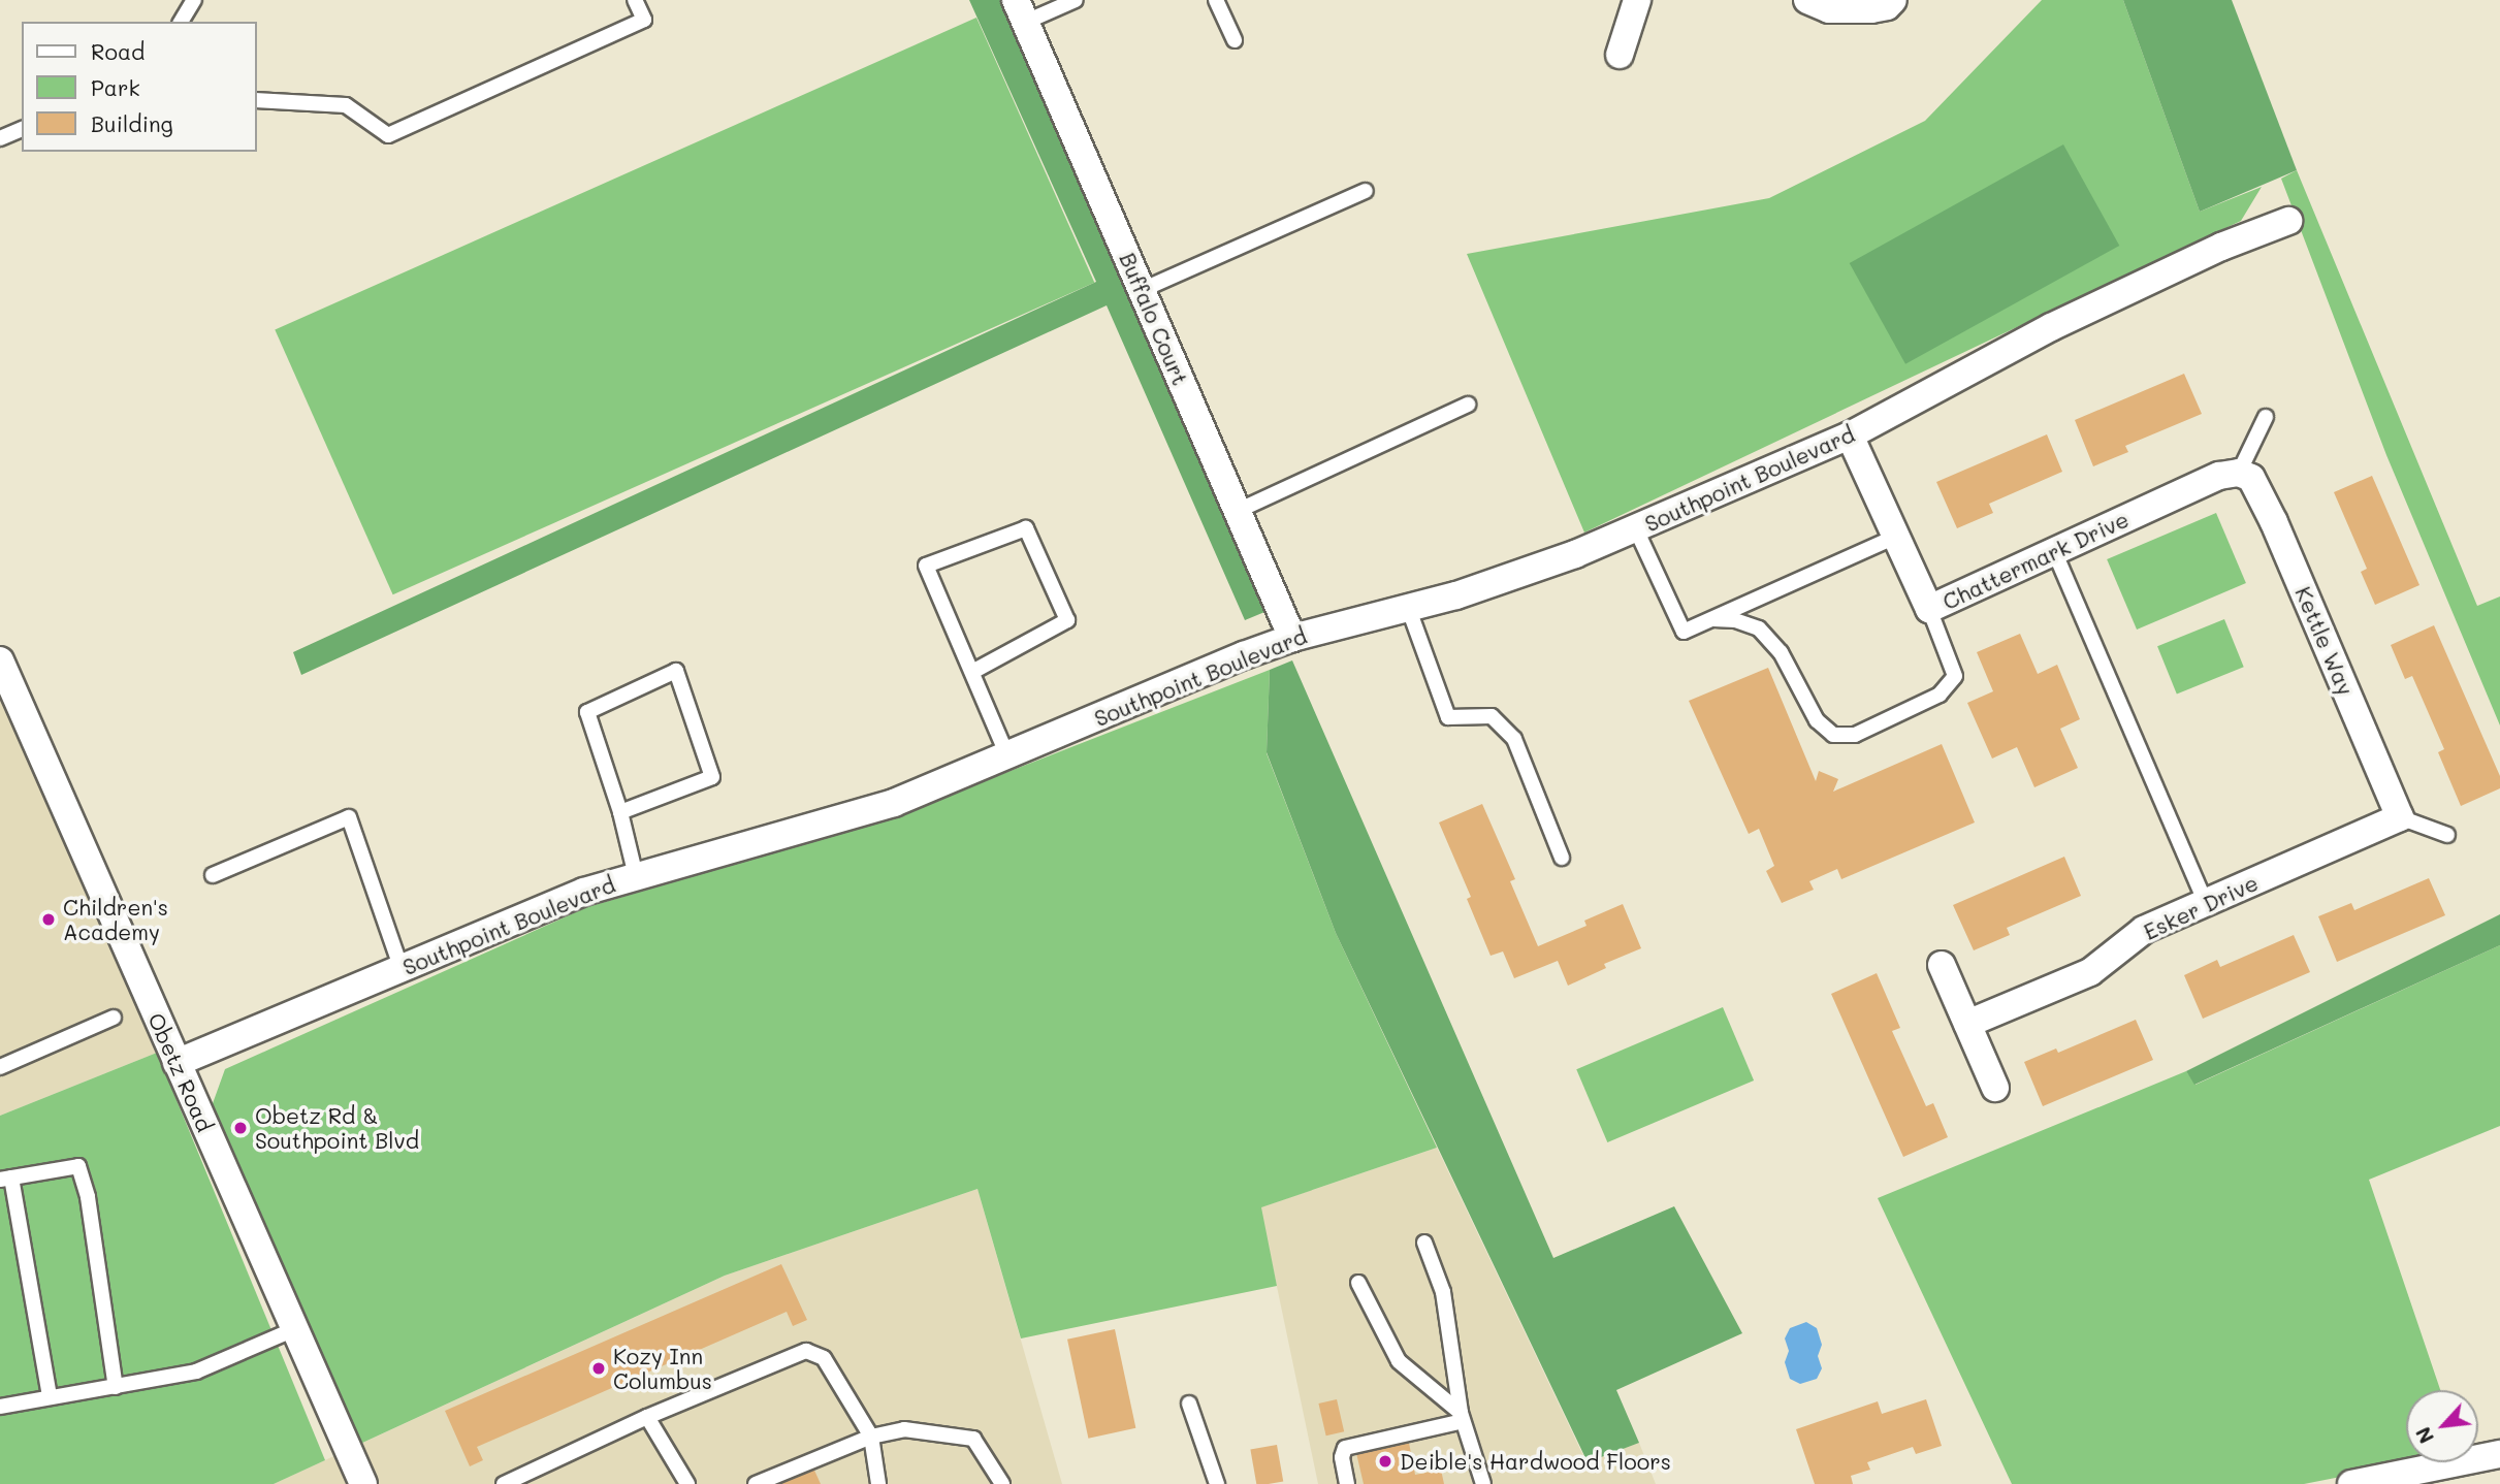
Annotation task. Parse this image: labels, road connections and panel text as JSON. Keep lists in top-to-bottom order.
{
  "streets": {
    "street": [
      "Buffalo Court",
      "Southpoint Boulevard",
      "Chattermark Drive",
      "Kettle Way",
      "Esker Drive",
      "Obetz Road"
    ]
  },
  "crossings": [
    ["Buffalo Court", "Southpoint Boulevard"],
    ["Southpoint Boulevard", "Chattermark Drive"],
    ["Southpoint Boulevard", "Obetz Road"],
    ["Chattermark Drive", "Kettle Way"],
    ["Kettle Way", "Esker Drive"]
  ],
  "places": [
    "Children's Academy",
    "Obetz Rd & Southpoint Blvd",
    "Kozy Inn Columbus",
    "Deible's Hardwood Floors"
  ],
  "legend": ["Road", "Park", "Building"],
  "north": "bottom left"
}
